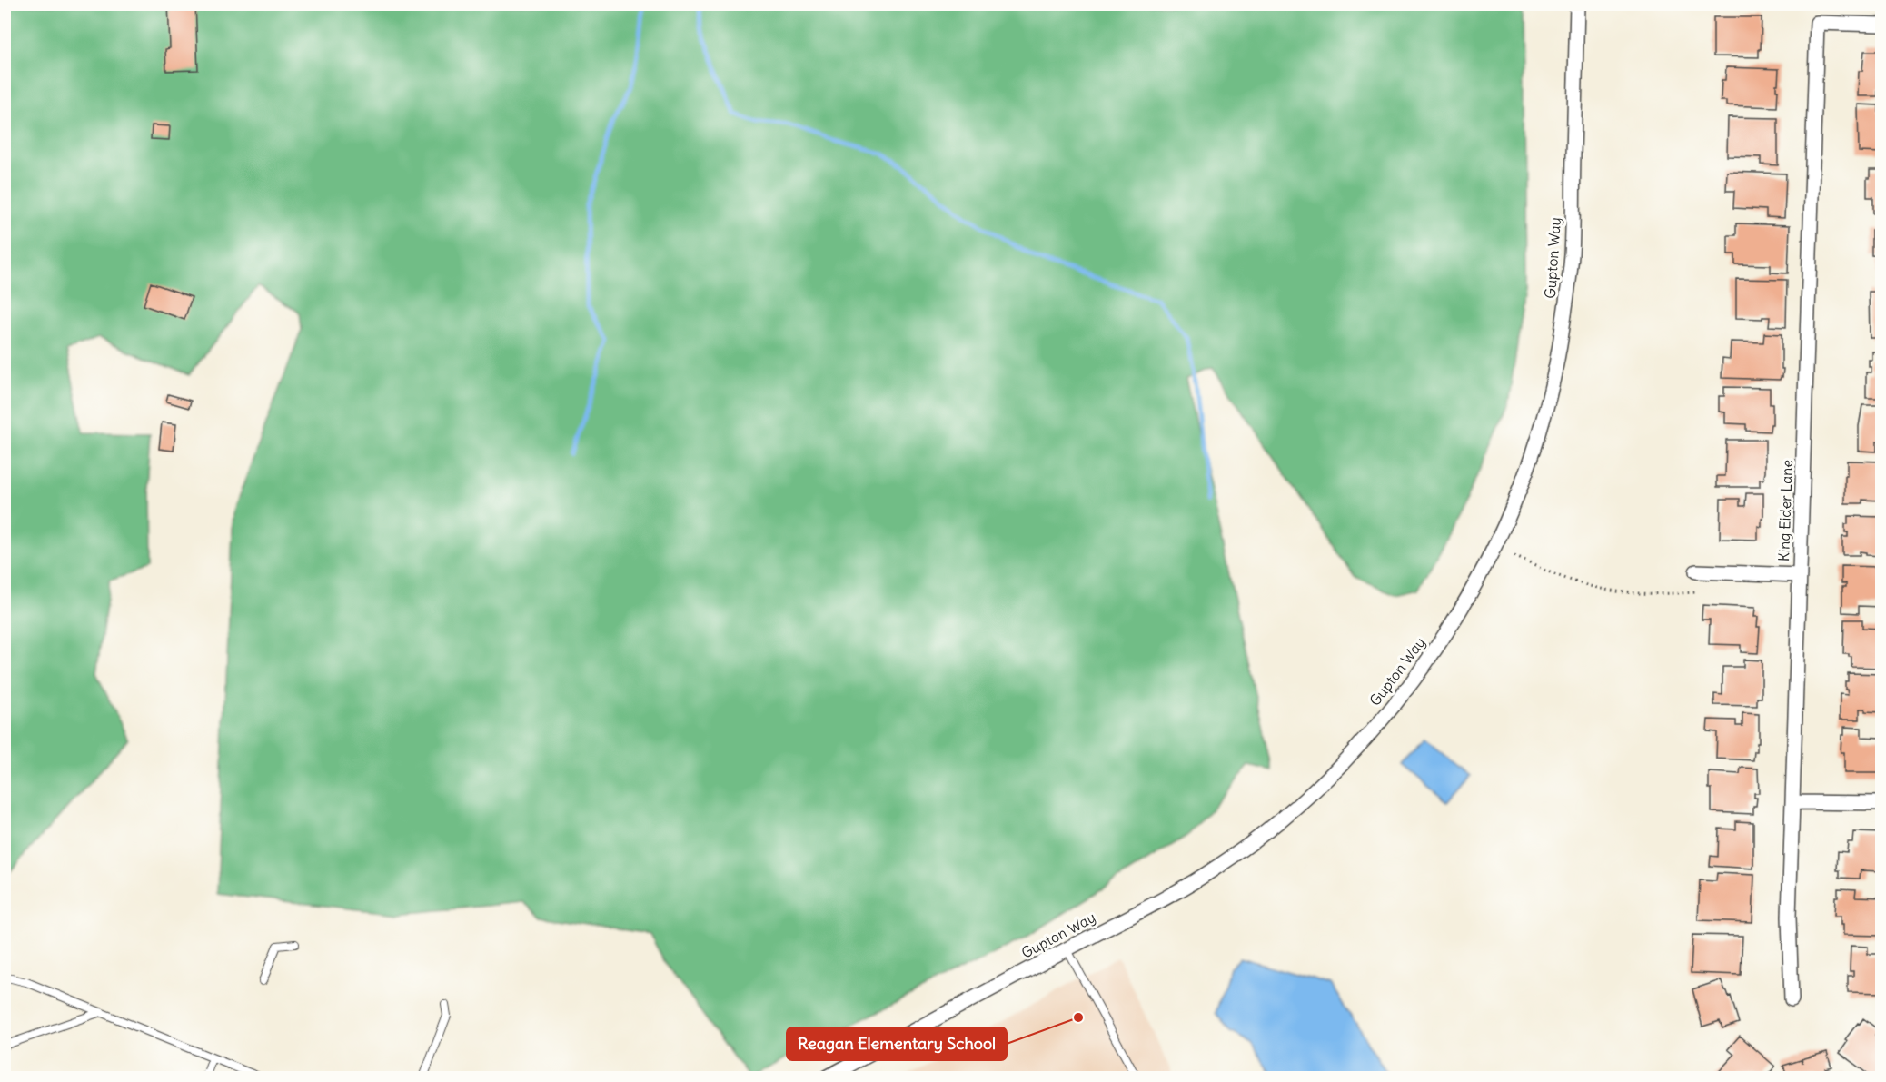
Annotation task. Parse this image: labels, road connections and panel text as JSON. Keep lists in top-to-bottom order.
{
  "streets": {
    "street": ["Gupton Way", "King Eider Lane"]
  },
  "places": ["Reagan Elementary School"]
}
